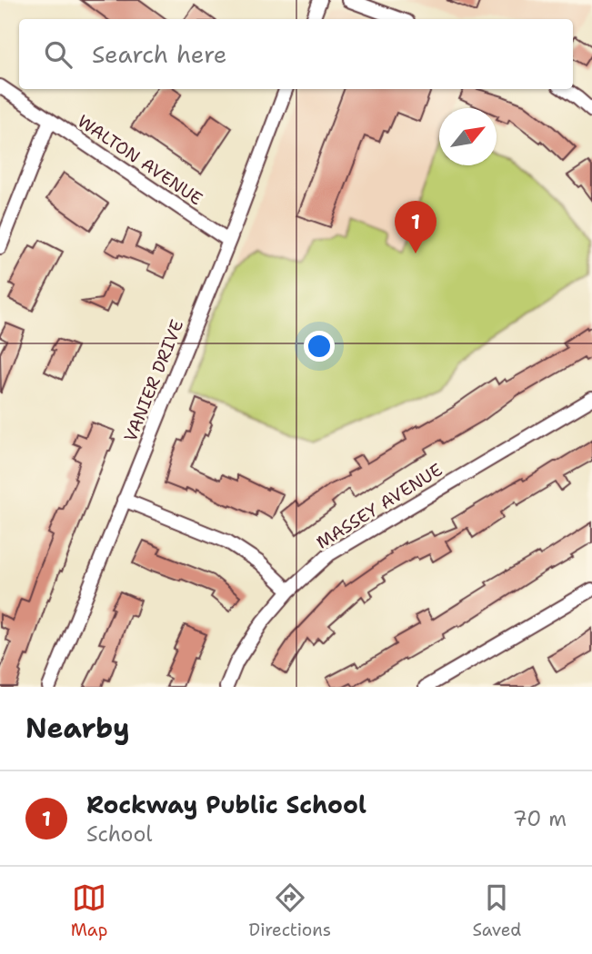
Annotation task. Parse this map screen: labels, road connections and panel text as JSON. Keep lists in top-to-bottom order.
{
  "streets": {
    "street": ["WALTON AVENUE", "VANIER DRIVE", "MASSEY AVENUE"]
  },
  "crossings": [
    ["WALTON AVENUE", "VANIER DRIVE"]
  ],
  "north": "top right",
  "page": {
    "search": "Search here",
    "pins": "1",
    "heading": "Nearby",
    "list": [
      {
        "mark": "1",
        "name": "Rockway Public School",
        "note": "School",
        "value": "70 m"
      }
    ],
    "nav": ["Map", "Directions", "Saved"]
  }
}
